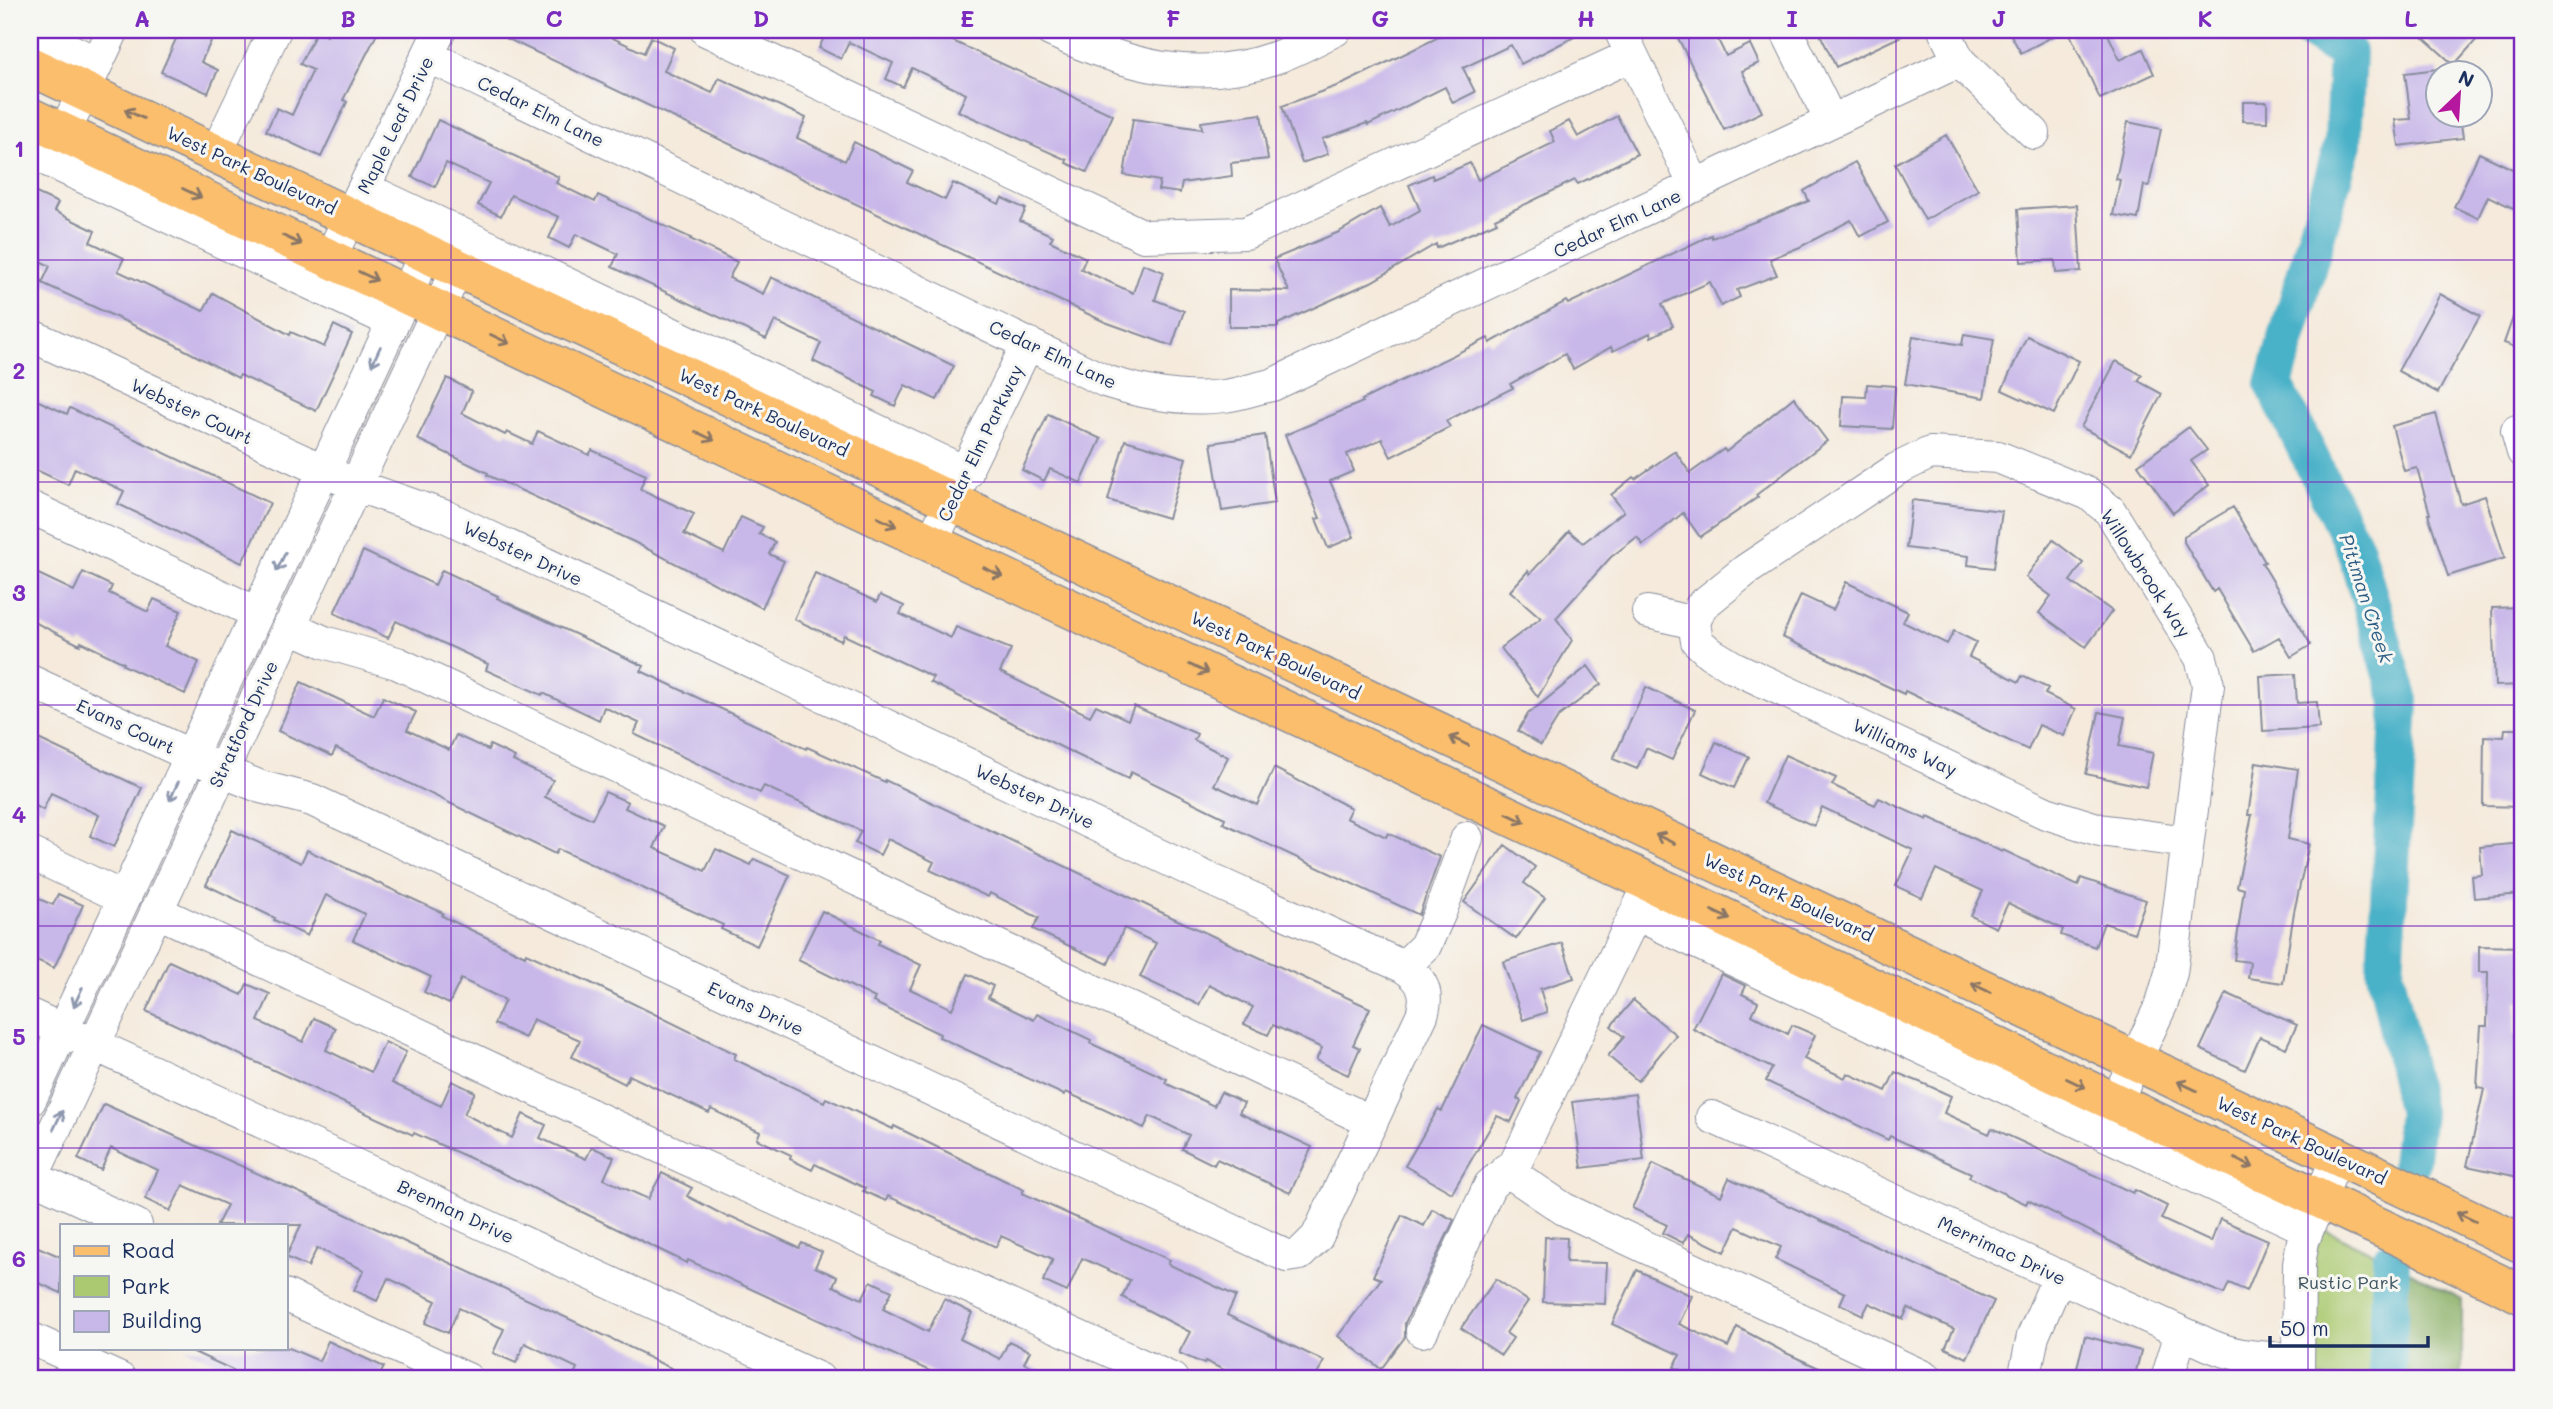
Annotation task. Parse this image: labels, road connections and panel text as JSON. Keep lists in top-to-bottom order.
{
  "streets": {
    "main road": ["West Park Boulevard"],
    "street": [
      "Cedar Elm Lane",
      "Maple Leaf Drive",
      "Webster Court",
      "Cedar Elm Parkway",
      "Webster Drive",
      "Willowbrook Way",
      "Stratford Drive",
      "Evans Court",
      "Williams Way",
      "Evans Drive",
      "Brennan Drive",
      "Merrimac Drive"
    ]
  },
  "crossings": [
    ["Cedar Elm Lane", "Maple Leaf Drive"],
    ["Cedar Elm Lane", "Cedar Elm Parkway"],
    ["Maple Leaf Drive", "West Park Boulevard"],
    ["West Park Boulevard", "Cedar Elm Parkway"],
    ["West Park Boulevard", "Willowbrook Way"],
    ["West Park Boulevard", "Stratford Drive"],
    ["Webster Court", "Webster Drive"],
    ["Webster Court", "Stratford Drive"],
    ["Webster Drive", "Stratford Drive"],
    ["Webster Drive", "Evans Drive"],
    ["Willowbrook Way", "Williams Way"],
    ["Stratford Drive", "Evans Court"],
    ["Stratford Drive", "Evans Drive"],
    ["Stratford Drive", "Brennan Drive"],
    ["Evans Court", "Evans Drive"]
  ],
  "water": ["Pittman Creek"],
  "parks": ["Rustic Park"],
  "legend": ["Road", "Park", "Building"],
  "scale_bar": "50 m",
  "north": "top right",
  "grid": {
    "columns": [
      "A",
      "B",
      "C",
      "D",
      "E",
      "F",
      "G",
      "H",
      "I",
      "J",
      "K",
      "L"
    ],
    "rows": [
      "1",
      "2",
      "3",
      "4",
      "5",
      "6"
    ]
  }
}
